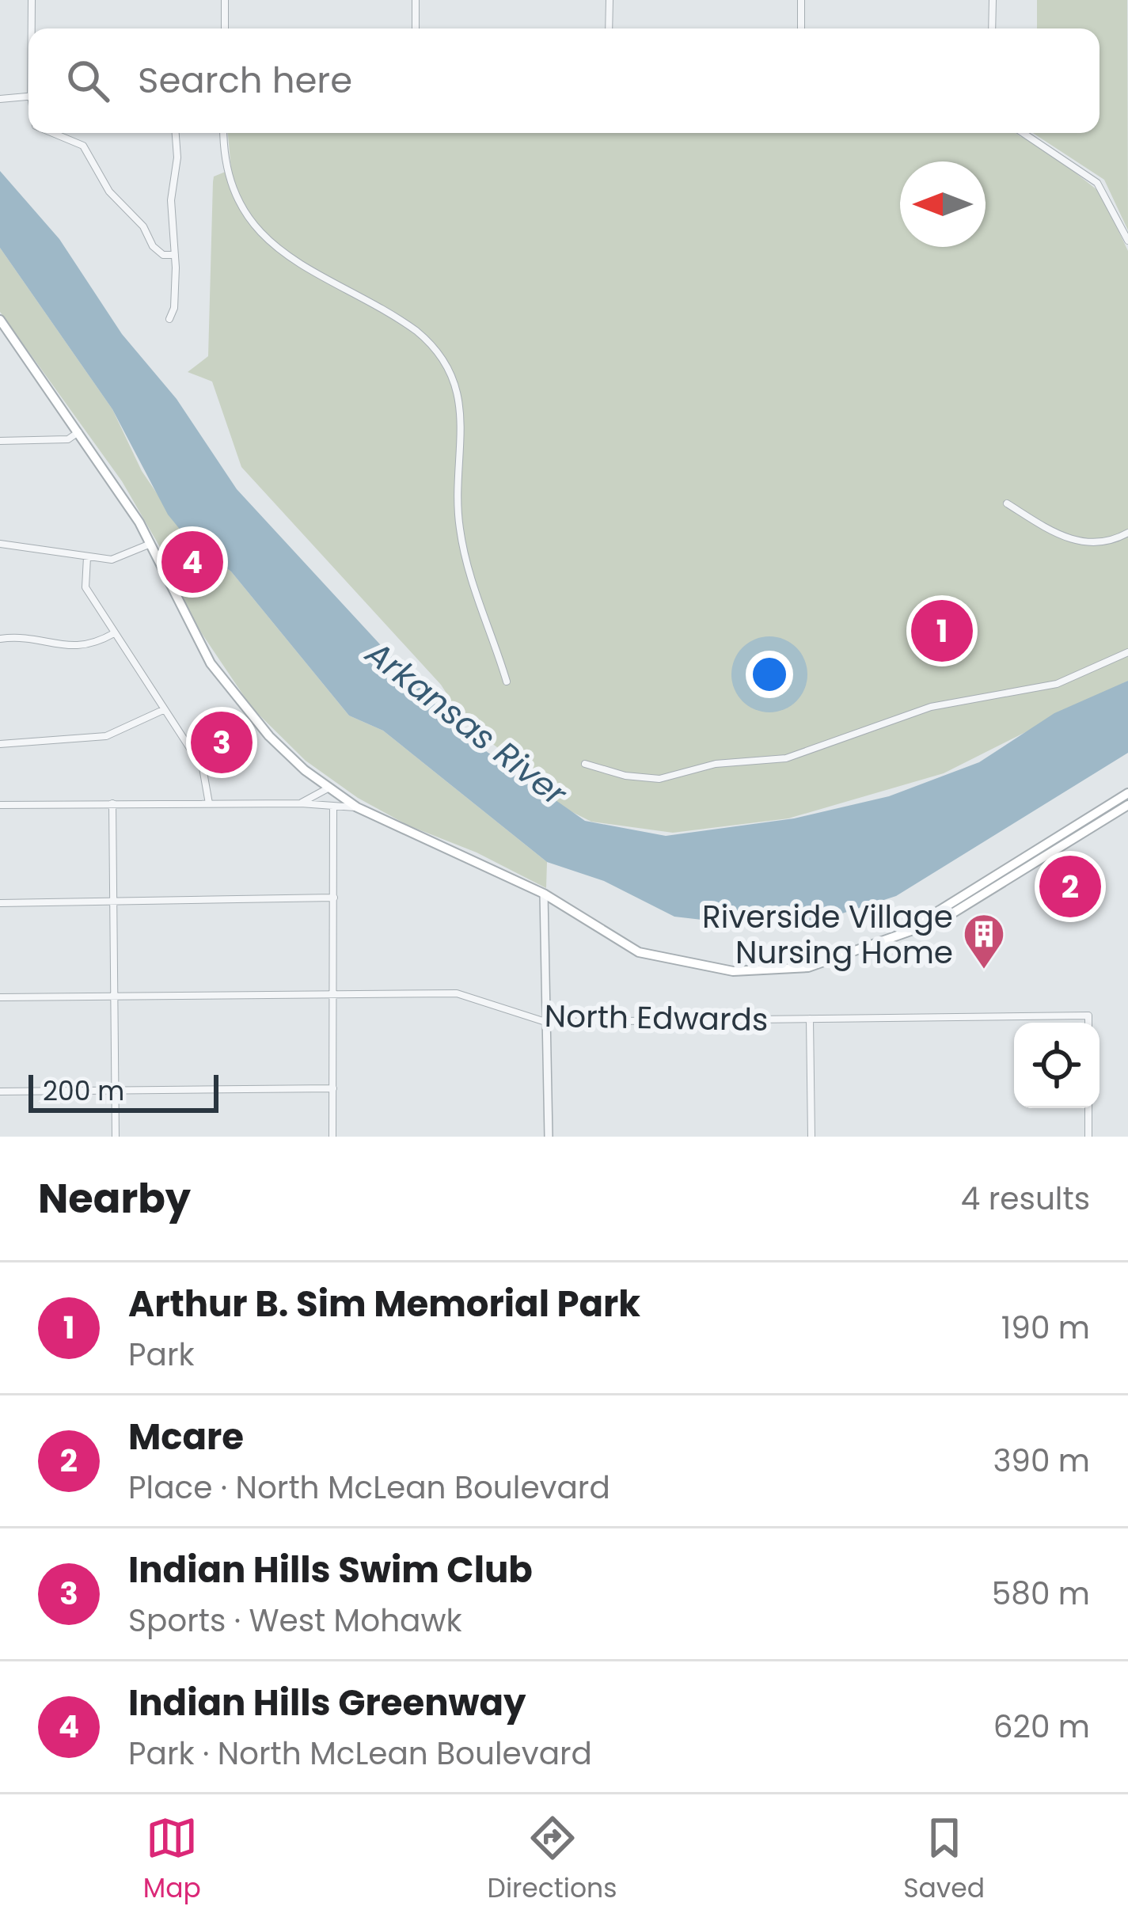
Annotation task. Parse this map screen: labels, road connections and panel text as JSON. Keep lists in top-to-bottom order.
{
  "streets": {
    "street": ["North Edwards"]
  },
  "water": ["Arkansas River"],
  "places": {
    "building": ["Riverside Village Nursing Home"]
  },
  "scale_bar": "200 m",
  "north": "left",
  "page": {
    "search": "Search here",
    "pins": [
      "4",
      "1",
      "3",
      "2"
    ],
    "scale": "200 m",
    "heading": ["Nearby", "4 results"],
    "list": [
      {
        "mark": "1",
        "name": "Arthur B. Sim Memorial Park",
        "note": "Park",
        "value": "190 m"
      },
      {
        "mark": "2",
        "name": "Mcare",
        "note": "Place · North McLean Boulevard",
        "value": "390 m"
      },
      {
        "mark": "3",
        "name": "Indian Hills Swim Club",
        "note": "Sports · West Mohawk",
        "value": "580 m"
      },
      {
        "mark": "4",
        "name": "Indian Hills Greenway",
        "note": "Park · North McLean Boulevard",
        "value": "620 m"
      }
    ],
    "nav": ["Map", "Directions", "Saved"]
  }
}
